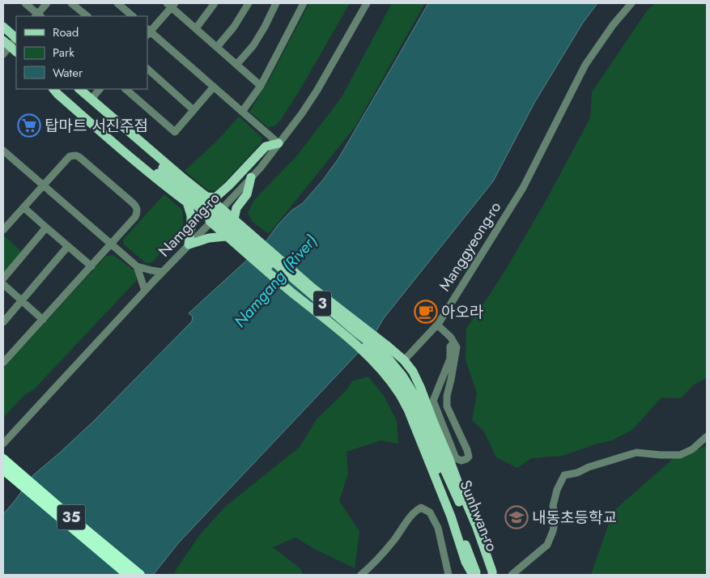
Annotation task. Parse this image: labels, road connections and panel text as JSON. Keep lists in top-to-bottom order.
{
  "streets": {
    "highway": ["35"],
    "main road": ["3", "Sunhwan-ro"],
    "street": ["Namgang-ro", "Manggyeong-ro"]
  },
  "crossings": [
    ["3", "Sunhwan-ro"]
  ],
  "water": ["Namgang (River)"],
  "places": {
    "supermarket": ["탑마트 서진주점"],
    "cafe": ["아오라"],
    "school or university": ["내동초등학교"]
  },
  "legend": ["Road", "Park", "Water"]
}
